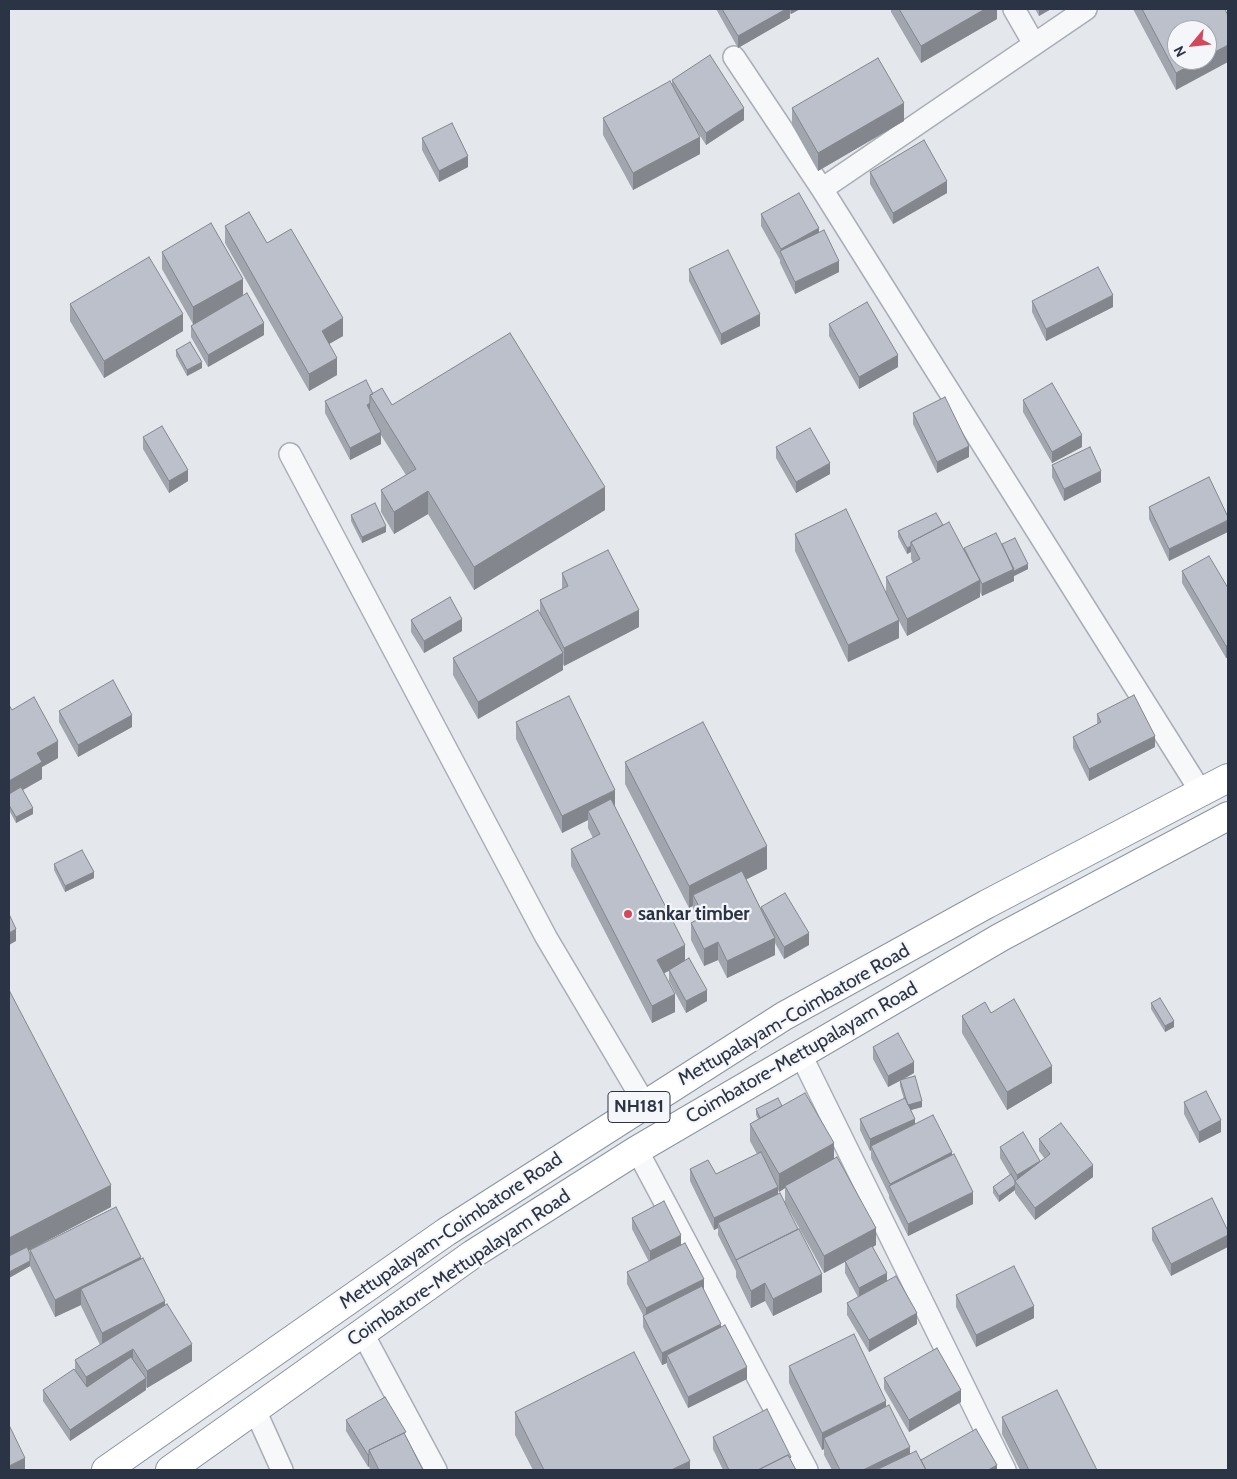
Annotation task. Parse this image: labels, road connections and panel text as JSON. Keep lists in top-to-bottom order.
{
  "streets": {
    "highway": ["Mettupalayam-Coimbatore Road", "Coimbatore-Mettupalayam Road", "NH181"]
  },
  "places": ["sankar timber"],
  "north": "bottom left"
}
